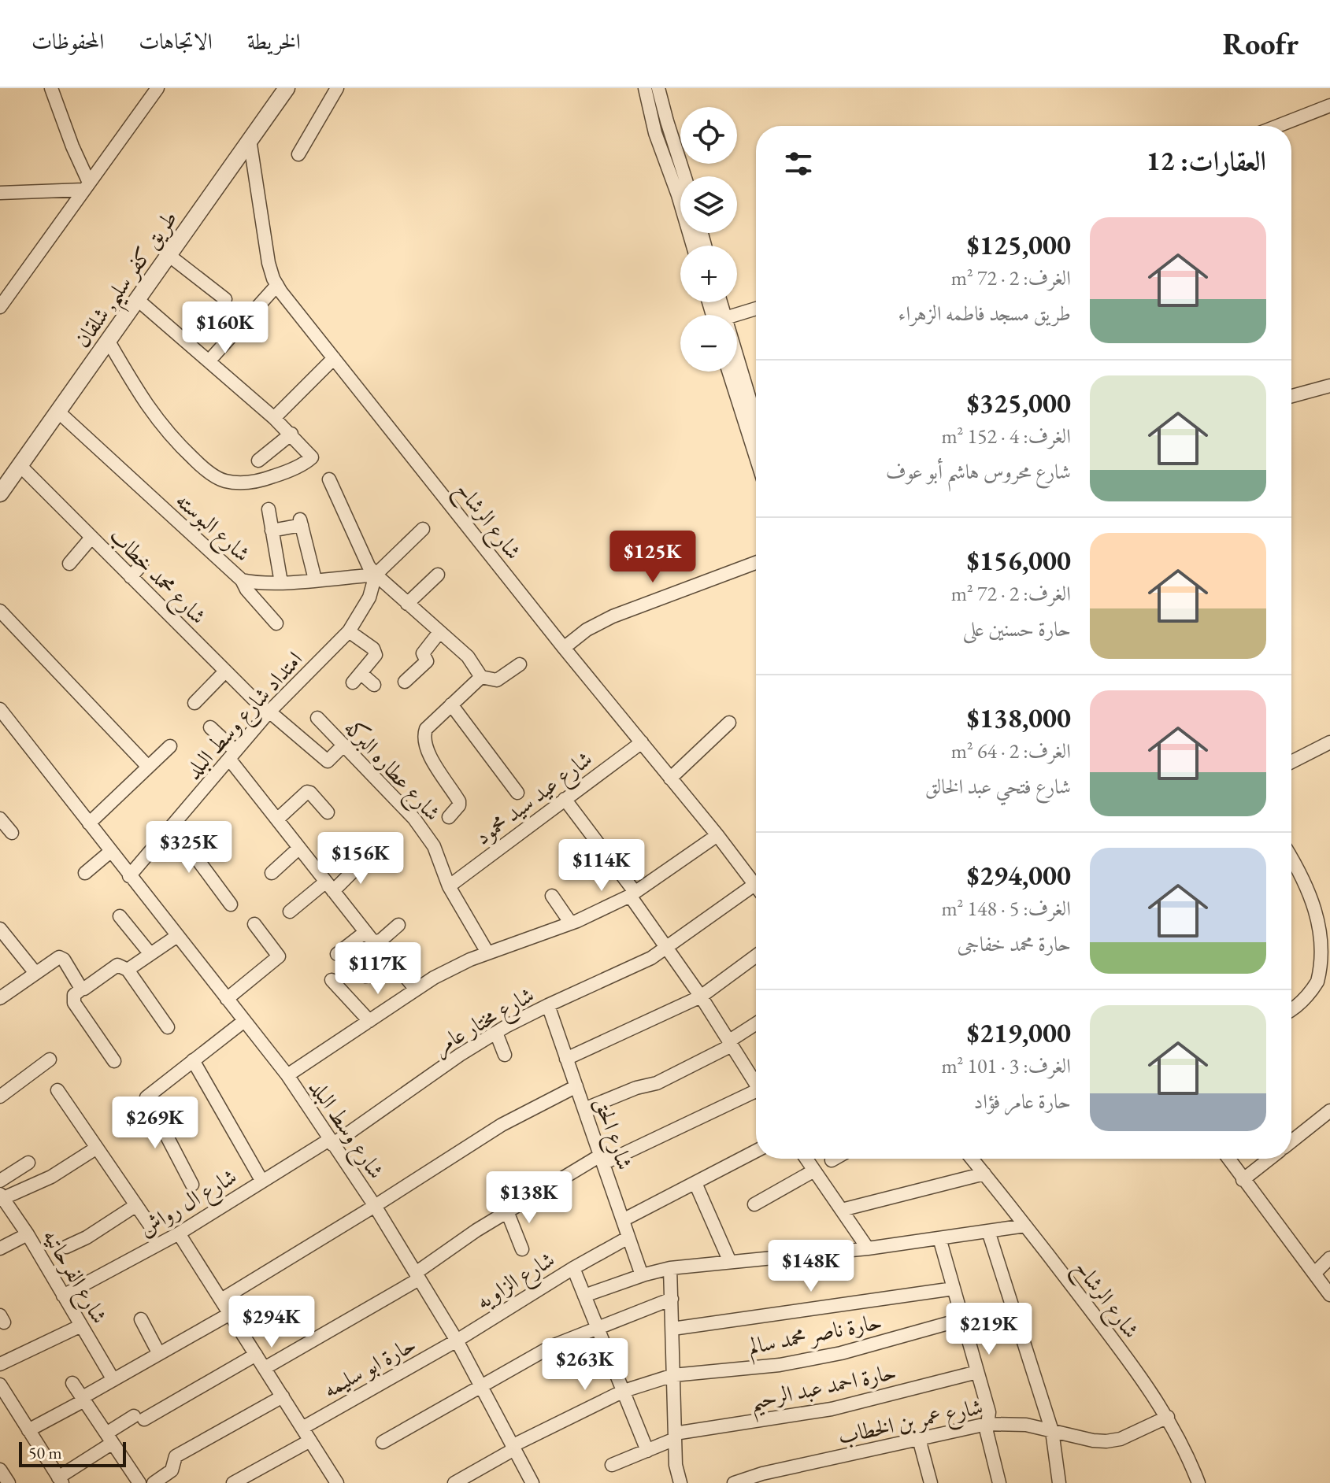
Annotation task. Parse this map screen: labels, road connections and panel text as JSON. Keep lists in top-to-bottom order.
{
  "streets": {
    "street": [
      "طريق كفر سليم, شلقان",
      "شارع الرشاح",
      "شارع البوسته",
      "شارع محمد خطاب",
      "امتداد شارع وسط البلد",
      "شارع عطاره البركه",
      "شارع عيد سيد محمود",
      "شارع مختار عامر",
      "شارع وسط البلد",
      "شارع الحق",
      "شارع ال رواش",
      "شارع الفرحاتيه",
      "شارع الزاويه",
      "حارة ناصر محمد سالم",
      "حارة ابو سليمه",
      "حارة احمد عبد الرحيم",
      "شارع عمر بن الخطاب"
    ]
  },
  "crossings": [
    ["طريق كفر سليم, شلقان", "شارع الرشاح"],
    ["طريق كفر سليم, شلقان", "شارع البوسته"],
    ["طريق كفر سليم, شلقان", "شارع محمد خطاب"],
    ["شارع الرشاح", "شارع عيد سيد محمود"],
    ["شارع الرشاح", "شارع مختار عامر"],
    ["شارع الرشاح", "شارع عمر بن الخطاب"],
    ["شارع البوسته", "امتداد شارع وسط البلد"],
    ["شارع محمد خطاب", "امتداد شارع وسط البلد"],
    ["شارع محمد خطاب", "شارع عطاره البركه"],
    ["امتداد شارع وسط البلد", "شارع وسط البلد"],
    ["شارع عطاره البركه", "شارع عيد سيد محمود"],
    ["شارع مختار عامر", "شارع وسط البلد"],
    ["شارع مختار عامر", "شارع الحق"],
    ["شارع مختار عامر", "شارع ال رواش"],
    ["شارع وسط البلد", "شارع ال رواش"],
    ["شارع وسط البلد", "شارع الزاويه"],
    ["شارع وسط البلد", "حارة ناصر محمد سالم"],
    ["شارع وسط البلد", "حارة ابو سليمه"],
    ["شارع الحق", "شارع الزاويه"],
    ["شارع ال رواش", "شارع الفرحاتيه"],
    ["شارع الزاويه", "حارة ابو سليمه"]
  ],
  "scale_bar": "50 m",
  "page": {
    "header": "Roofr",
    "nav": ["الخريطة", "الاتجاهات", "المحفوظات"],
    "map_buttons": ["+", "−"],
    "heading": "العقارات: 12",
    "list": [
      {
        "name": "$125,000",
        "note": "الغرف: 2 · 72 m² · طريق مسجد فاطمه الزهراء"
      },
      {
        "name": "$325,000",
        "note": "الغرف: 4 · 152 m² · شارع محروس هاشم أبو عوف"
      },
      {
        "name": "$156,000",
        "note": "الغرف: 2 · 72 m² · حارة حسنين على"
      },
      {
        "name": "$138,000",
        "note": "الغرف: 2 · 64 m² · شارع فتحي عبد الخالق"
      },
      {
        "name": "$294,000",
        "note": "الغرف: 5 · 148 m² · حارة محمد خفاجى"
      },
      {
        "name": "$219,000",
        "note": "الغرف: 3 · 101 m² · حارة عامر فؤاد"
      }
    ],
    "price": [
      "$160K",
      "$125K",
      "$325K",
      "$156K",
      "$114K",
      "$117K",
      "$269K",
      "$138K",
      "$148K",
      "$294K",
      "$219K",
      "$263K"
    ],
    "scale": "50 m"
  }
}
